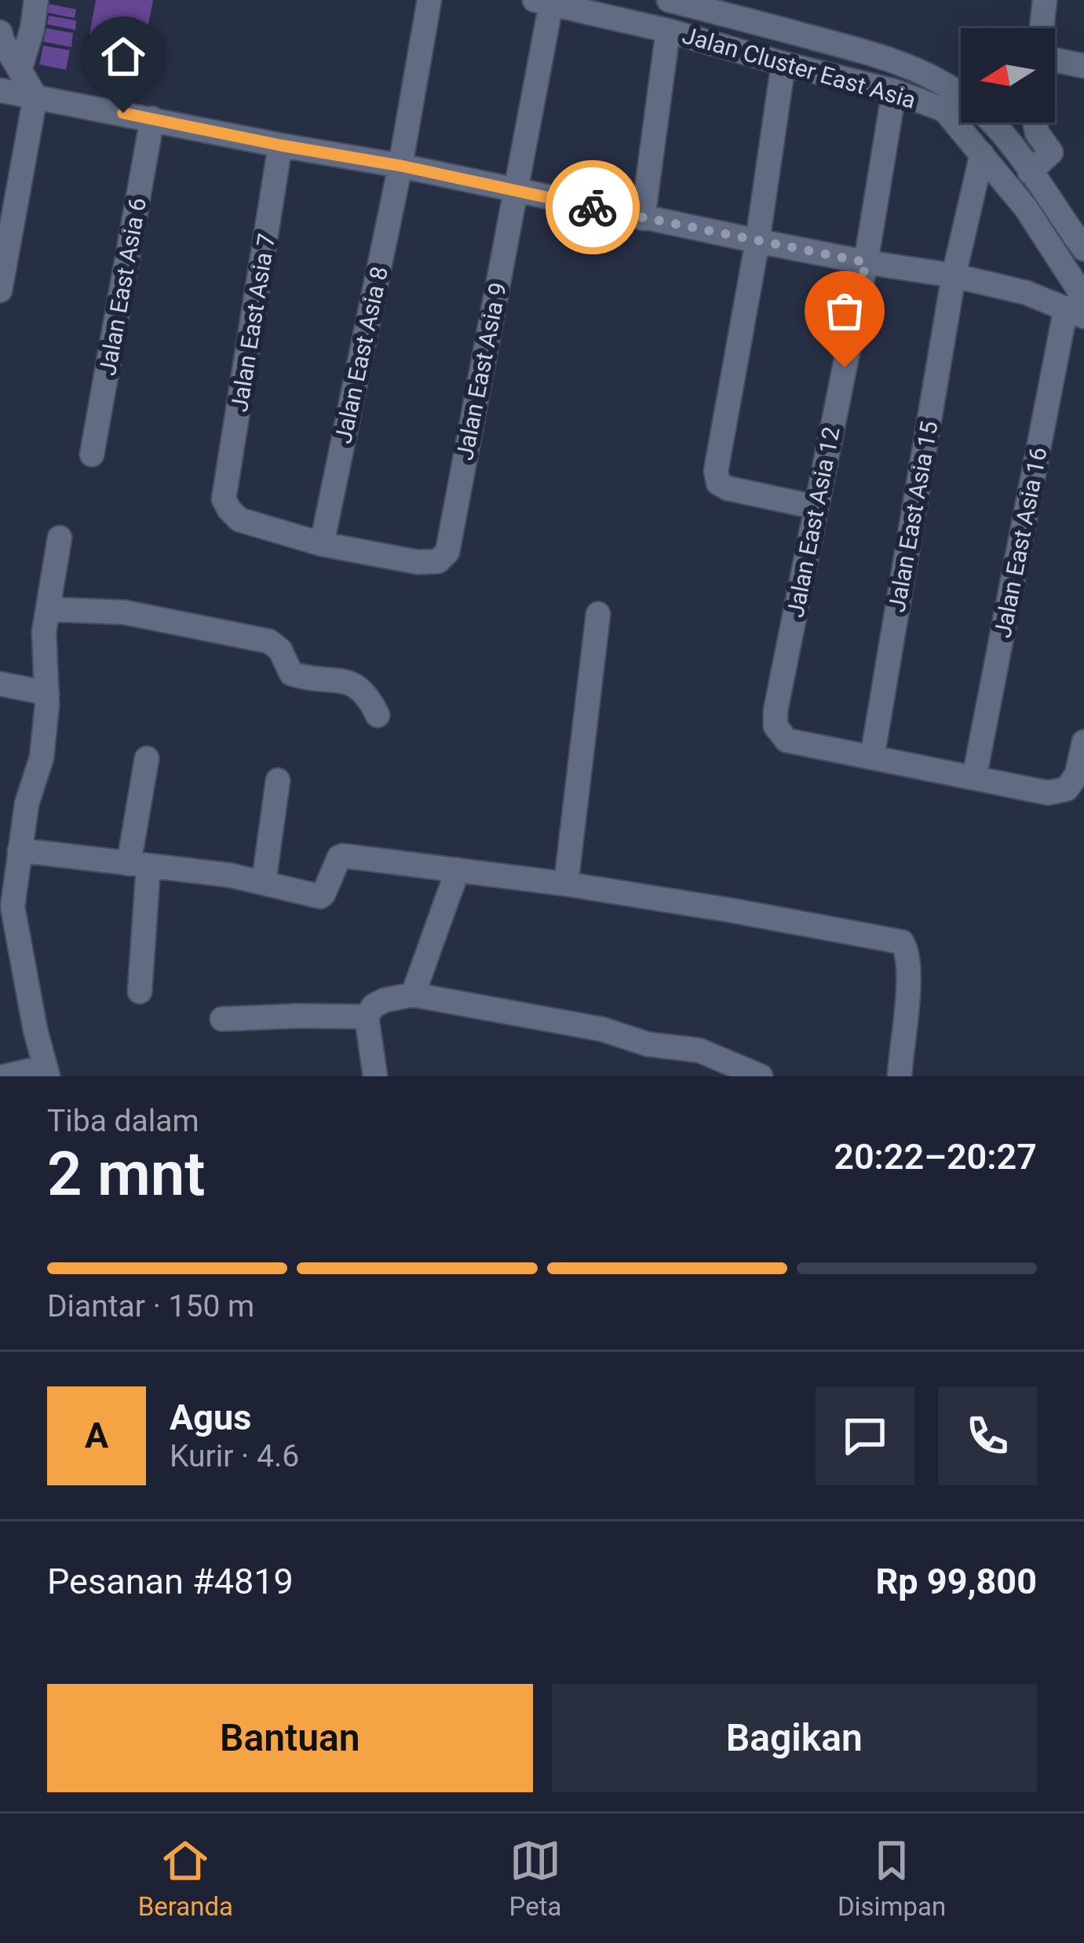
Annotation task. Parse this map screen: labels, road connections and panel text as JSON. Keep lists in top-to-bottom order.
{
  "streets": {
    "street": [
      "Jalan Cluster East Asia",
      "Jalan East Asia 6",
      "Jalan East Asia 7",
      "Jalan East Asia 8",
      "Jalan East Asia 9",
      "Jalan East Asia 15",
      "Jalan East Asia 12",
      "Jalan East Asia 16"
    ]
  },
  "crossings": [
    ["Jalan Cluster East Asia", "Jalan East Asia 9"],
    ["Jalan Cluster East Asia", "Jalan East Asia 15"],
    ["Jalan Cluster East Asia", "Jalan East Asia 12"],
    ["Jalan Cluster East Asia", "Jalan East Asia 16"],
    ["Jalan East Asia 7", "Jalan East Asia 8"],
    ["Jalan East Asia 7", "Jalan East Asia 9"],
    ["Jalan East Asia 8", "Jalan East Asia 9"],
    ["Jalan East Asia 15", "Jalan East Asia 12"]
  ],
  "north": "left",
  "page": {
    "heading": ["2 mnt", "Tiba dalam", "20:22–20:27"],
    "panel": [
      "Agus",
      "Kurir · 4.6",
      "Pesanan #4819",
      "Rp 99,800"
    ],
    "bar": "Diantar · 150 m",
    "round": "A",
    "buttons": ["Bantuan", "Bagikan"],
    "tabs": ["Beranda", "Peta", "Disimpan"]
  }
}
